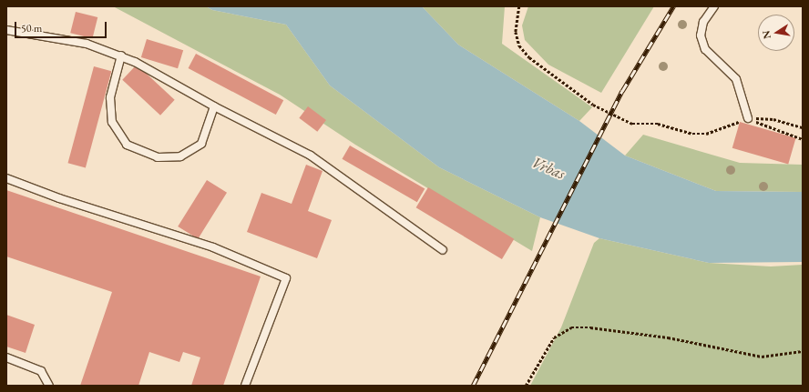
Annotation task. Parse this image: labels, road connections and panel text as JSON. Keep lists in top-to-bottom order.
{
  "water": ["Vrbas"],
  "scale_bar": "50 m",
  "north": "left"
}
